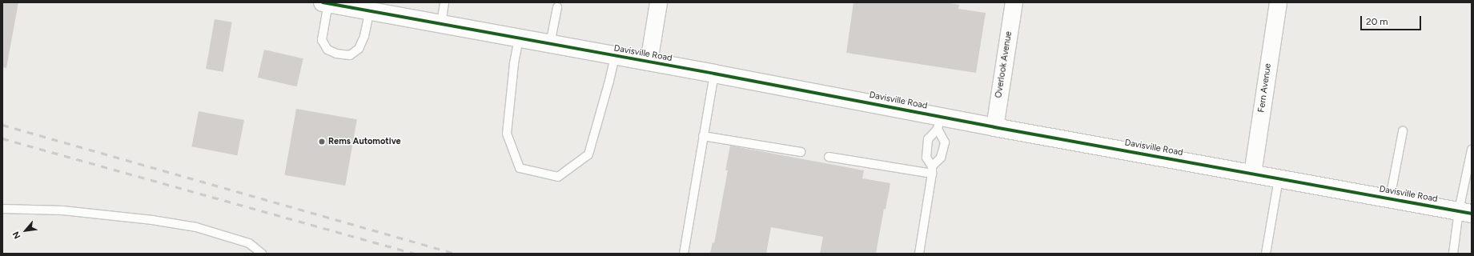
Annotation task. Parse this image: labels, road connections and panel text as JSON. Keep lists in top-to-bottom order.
{
  "streets": {
    "street": ["Davisville Road", "Overlook Avenue", "Fern Avenue"]
  },
  "crossings": [
    ["Davisville Road", "Overlook Avenue"],
    ["Davisville Road", "Fern Avenue"]
  ],
  "places": ["Rems Automotive"],
  "scale_bar": "20 m",
  "north": "bottom left"
}
